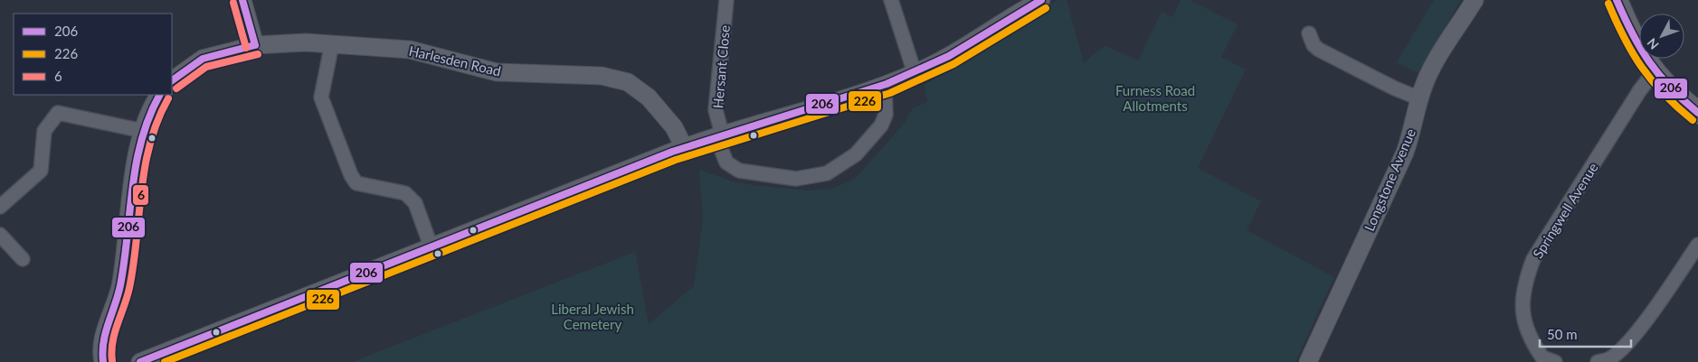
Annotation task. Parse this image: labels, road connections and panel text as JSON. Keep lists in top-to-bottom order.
{
  "streets": {
    "street": [
      "Harlesden Road",
      "Hersant Close",
      "Longstone Avenue",
      "Springwell Avenue"
    ]
  },
  "parks": ["Furness Road Allotments", "Liberal Jewish Cemetery"],
  "lines": ["transit line 206", "transit line 6", "transit line 226"],
  "legend": ["206", "226", "6"],
  "scale_bar": "50 m",
  "north": "bottom left"
}
